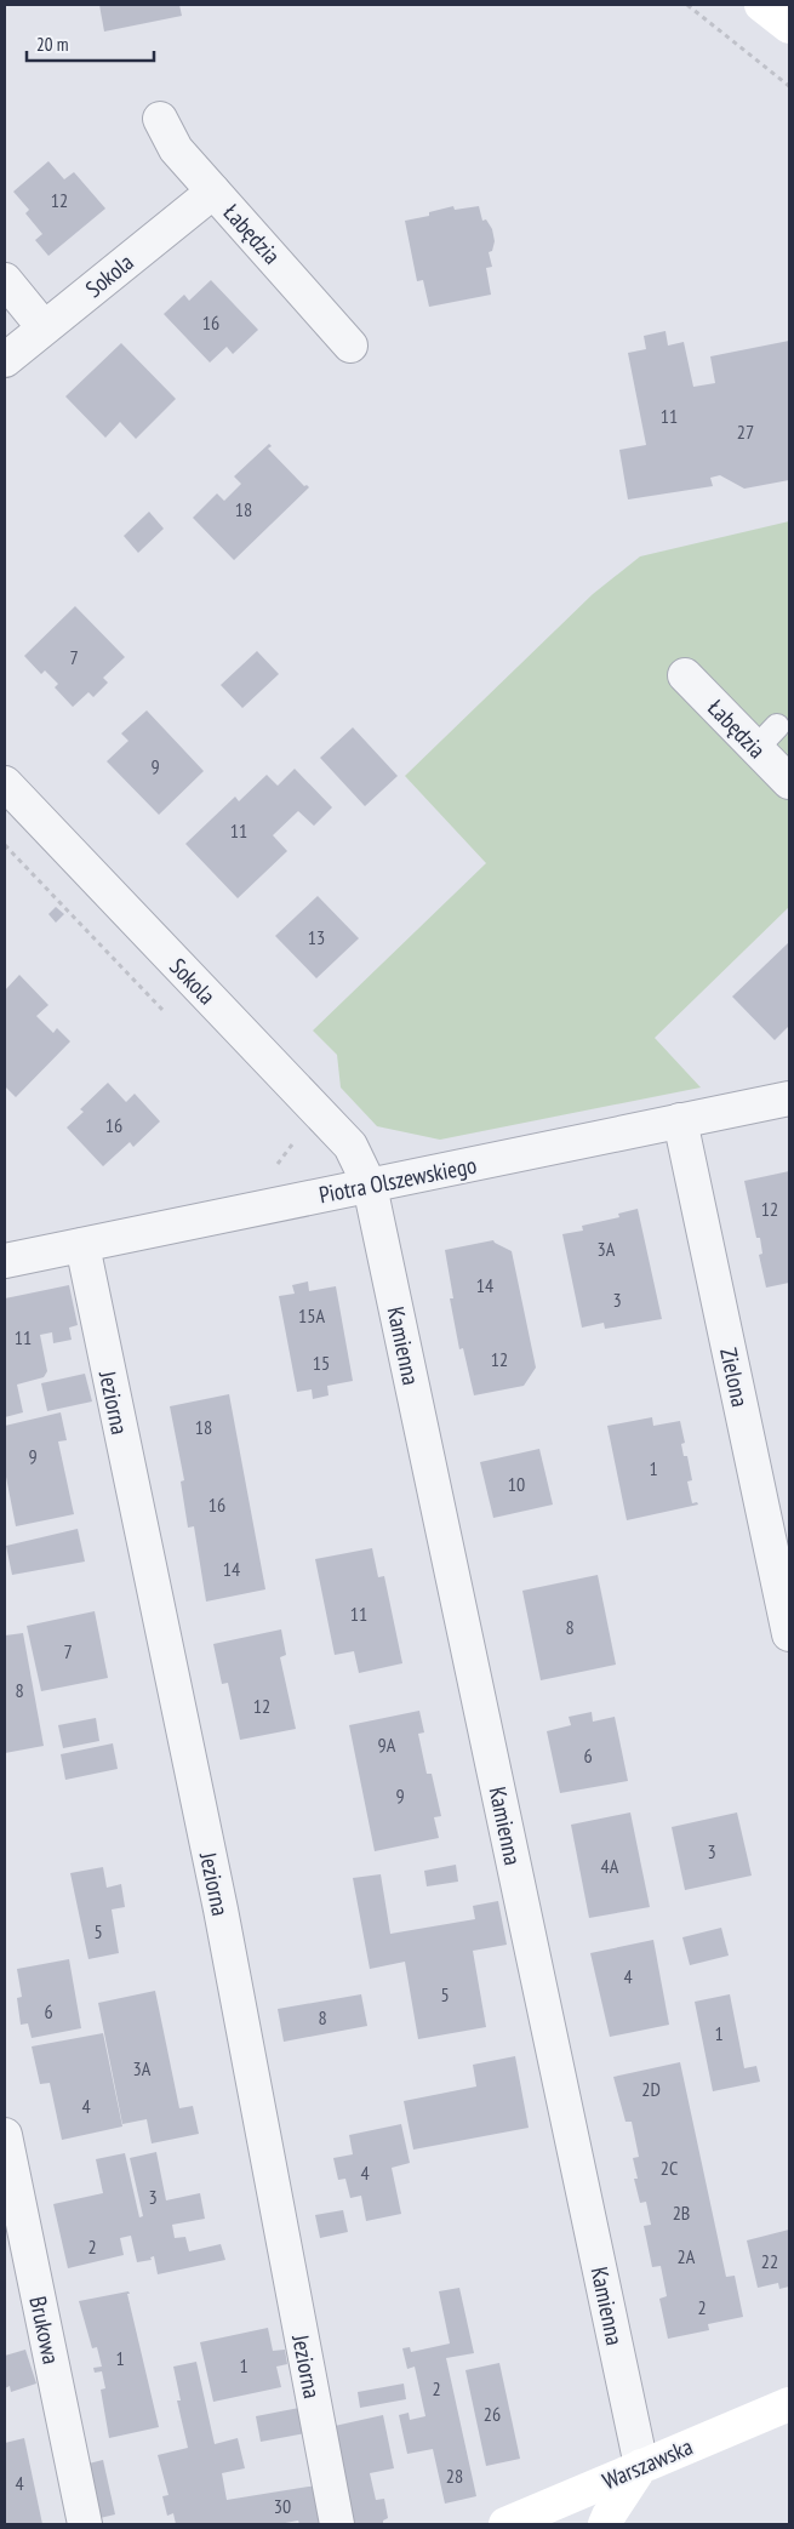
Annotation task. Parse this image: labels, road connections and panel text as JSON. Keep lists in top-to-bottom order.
{
  "streets": {
    "street": [
      "Łabędzia",
      "Sokola",
      "Piotra Olszewskiego",
      "Kamienna",
      "Zielona",
      "Jeziorna",
      "Brukowa",
      "Warszawska"
    ]
  },
  "crossings": [
    ["Łabędzia", "Sokola"],
    ["Sokola", "Piotra Olszewskiego"],
    ["Sokola", "Kamienna"],
    ["Piotra Olszewskiego", "Kamienna"],
    ["Piotra Olszewskiego", "Zielona"],
    ["Piotra Olszewskiego", "Jeziorna"],
    ["Kamienna", "Warszawska"]
  ],
  "house_numbers": [
    "12",
    "16",
    "11",
    "27",
    "18",
    "7",
    "9",
    "11",
    "13",
    "16",
    "12",
    "3A",
    "14",
    "3",
    "15A",
    "11",
    "12",
    "15",
    "18",
    "9",
    "1",
    "10",
    "16",
    "14",
    "11",
    "8",
    "7",
    "8",
    "12",
    "9A",
    "6",
    "9",
    "3",
    "4A",
    "5",
    "4",
    "5",
    "6",
    "8",
    "1",
    "3A",
    "2D",
    "4",
    "2C",
    "4",
    "3",
    "2B",
    "2",
    "2A",
    "22",
    "2",
    "1",
    "1",
    "2",
    "26",
    "28",
    "4",
    "30"
  ],
  "scale_bar": "20 m"
}
